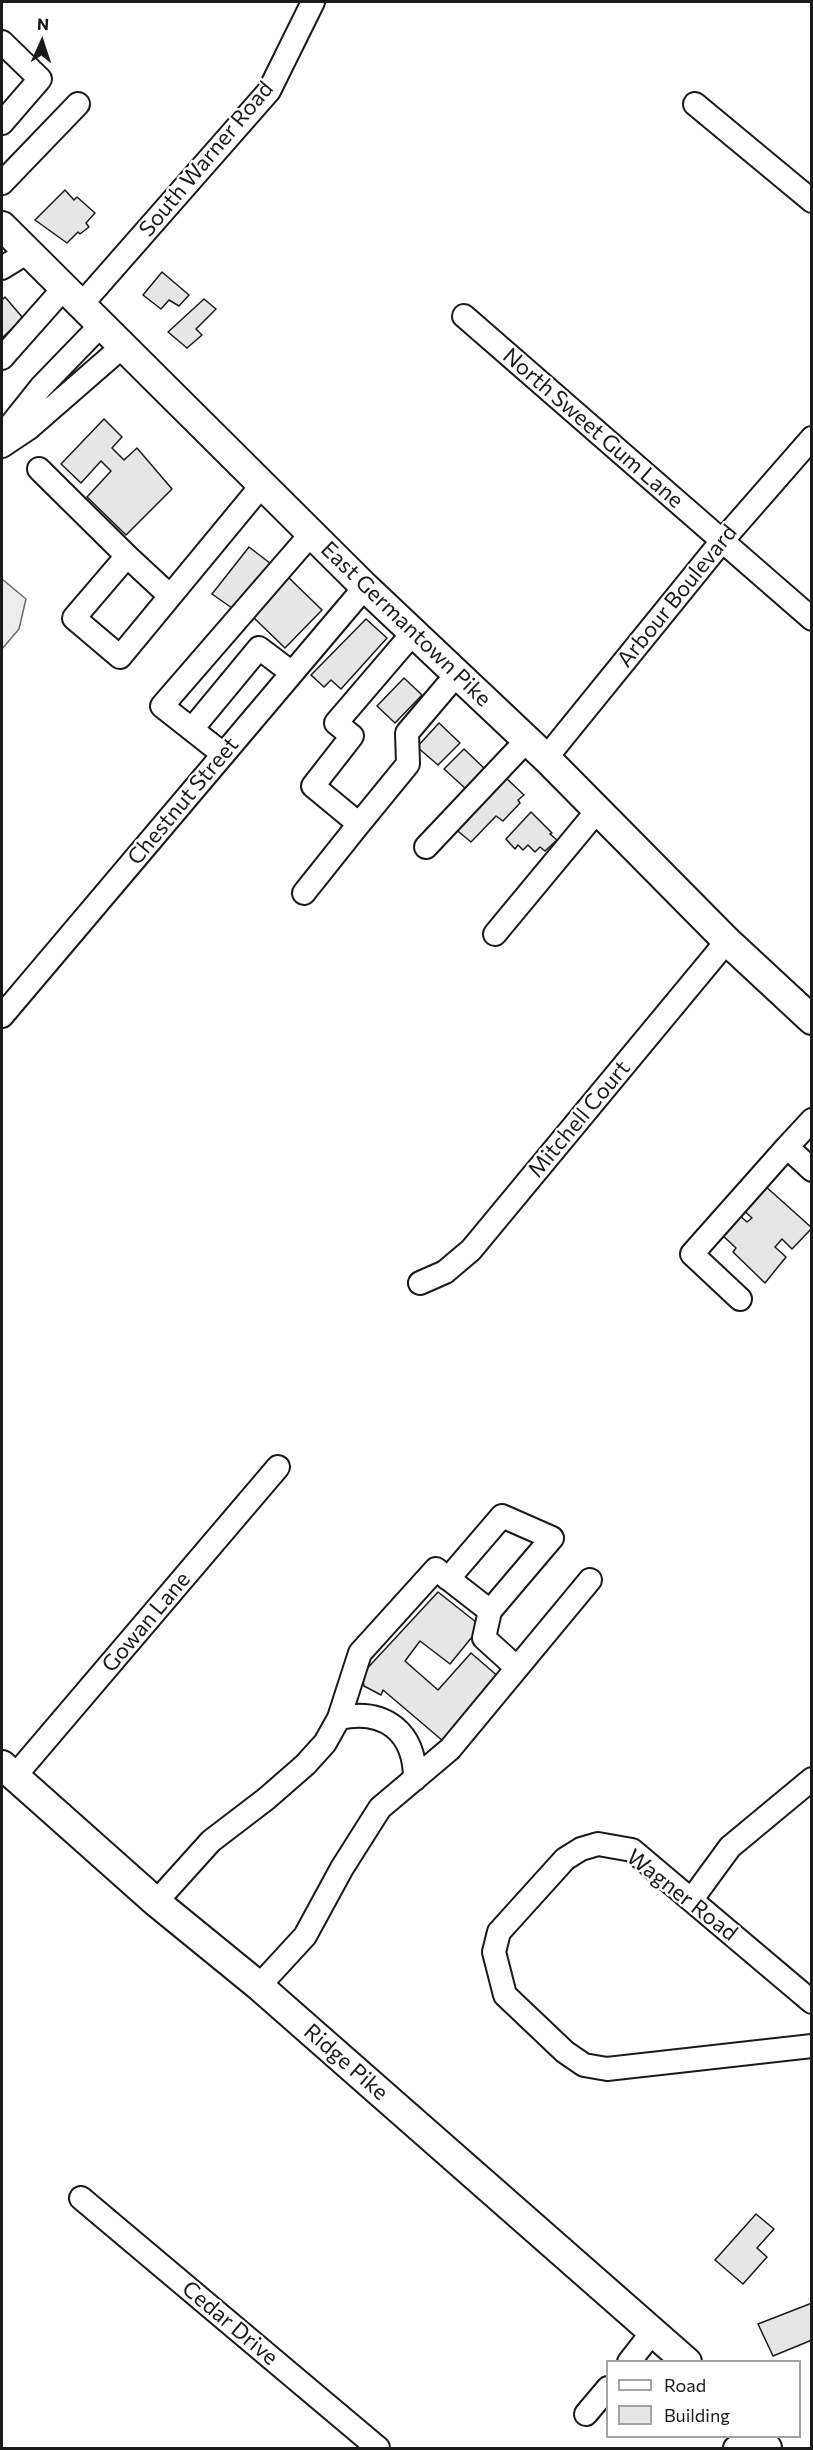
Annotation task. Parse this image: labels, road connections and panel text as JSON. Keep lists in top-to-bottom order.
{
  "streets": {
    "main road": ["East Germantown Pike", "Ridge Pike"],
    "street": [
      "South Warner Road",
      "North Sweet Gum Lane",
      "Arbour Boulevard",
      "Chestnut Street",
      "Mitchell Court",
      "Gowan Lane",
      "Wagner Road",
      "Cedar Drive"
    ]
  },
  "crossings": [
    ["South Warner Road", "East Germantown Pike"],
    ["North Sweet Gum Lane", "Arbour Boulevard"],
    ["Arbour Boulevard", "East Germantown Pike"],
    ["East Germantown Pike", "Chestnut Street"],
    ["East Germantown Pike", "Mitchell Court"],
    ["Gowan Lane", "Ridge Pike"]
  ],
  "legend": ["Road", "Building"],
  "north": "top"
}
